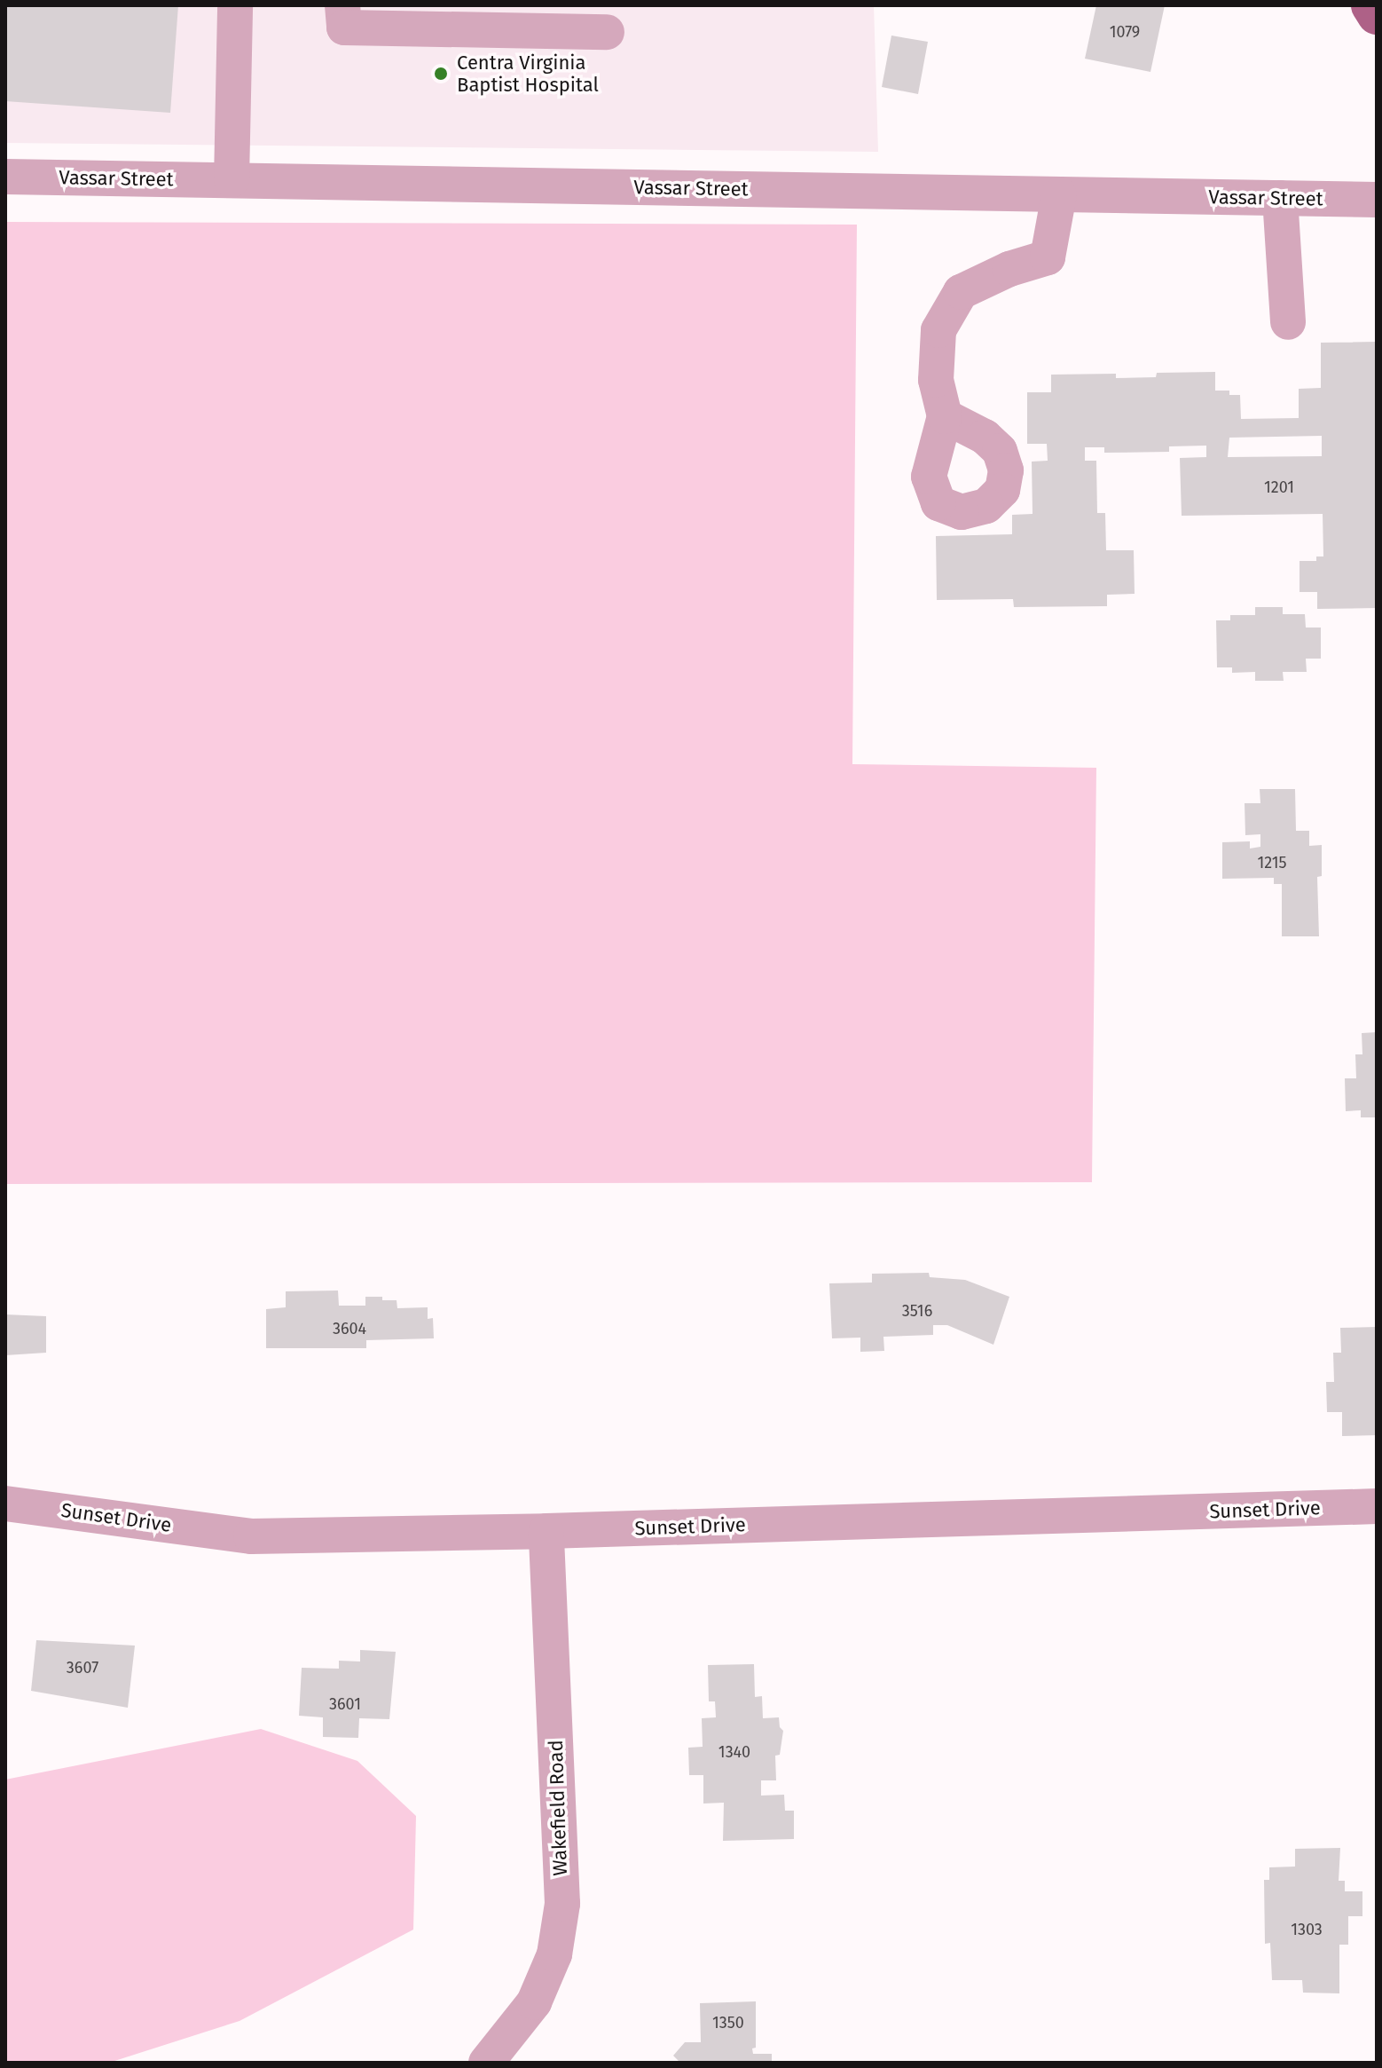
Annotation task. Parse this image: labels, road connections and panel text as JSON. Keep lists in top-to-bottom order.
{
  "streets": {
    "street": ["Vassar Street", "Sunset Drive", "Wakefield Road"]
  },
  "crossings": [
    ["Sunset Drive", "Wakefield Road"]
  ],
  "places": ["Centra Virginia Baptist Hospital"],
  "house_numbers": [
    "1079",
    "1201",
    "1215",
    "3516",
    "3604",
    "3607",
    "3601",
    "1340",
    "1303",
    "1350"
  ]
}
